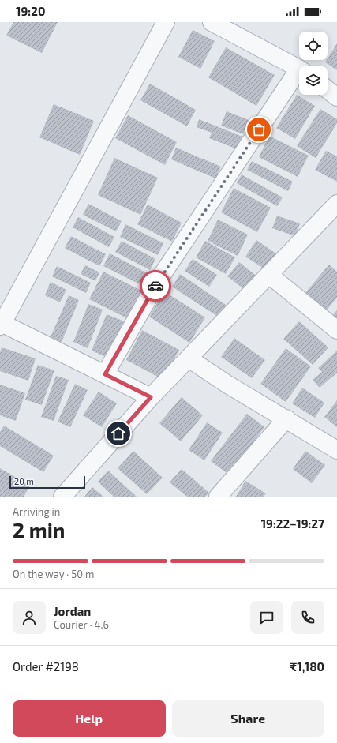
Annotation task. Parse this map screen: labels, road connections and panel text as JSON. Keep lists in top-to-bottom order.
{
  "scale_bar": "20 m",
  "page": {
    "status": "19:20",
    "scale": "20 m",
    "heading": ["2 min", "Arriving in", "19:22–19:27"],
    "panel": [
      "Jordan",
      "Courier · 4.6",
      "Order #2198",
      "₹1,180"
    ],
    "bar": "On the way · 50 m",
    "buttons": ["Help", "Share"]
  }
}
